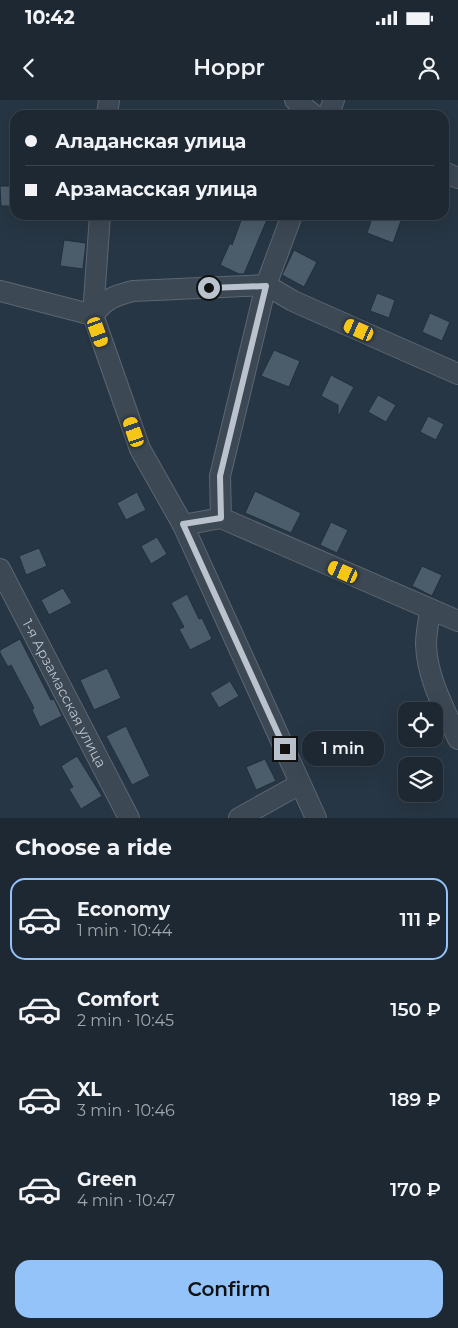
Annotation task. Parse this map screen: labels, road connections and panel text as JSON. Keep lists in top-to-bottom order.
{
  "streets": {
    "street": ["1-я Арзамасская улица"]
  },
  "page": {
    "status": "10:42",
    "header": "Hoppr",
    "banner": ["Аладанская улица", "Арзамасская улица"],
    "bubble": "1 min",
    "heading": "Choose a ride",
    "list": [
      {
        "name": "Economy",
        "note": "1 min · 10:44",
        "value": "111 ₽"
      },
      {
        "name": "Comfort",
        "note": "2 min · 10:45",
        "value": "150 ₽"
      },
      {
        "name": "XL",
        "note": "3 min · 10:46",
        "value": "189 ₽"
      },
      {
        "name": "Green",
        "note": "4 min · 10:47",
        "value": "170 ₽"
      }
    ],
    "buttons": "Confirm"
  }
}
